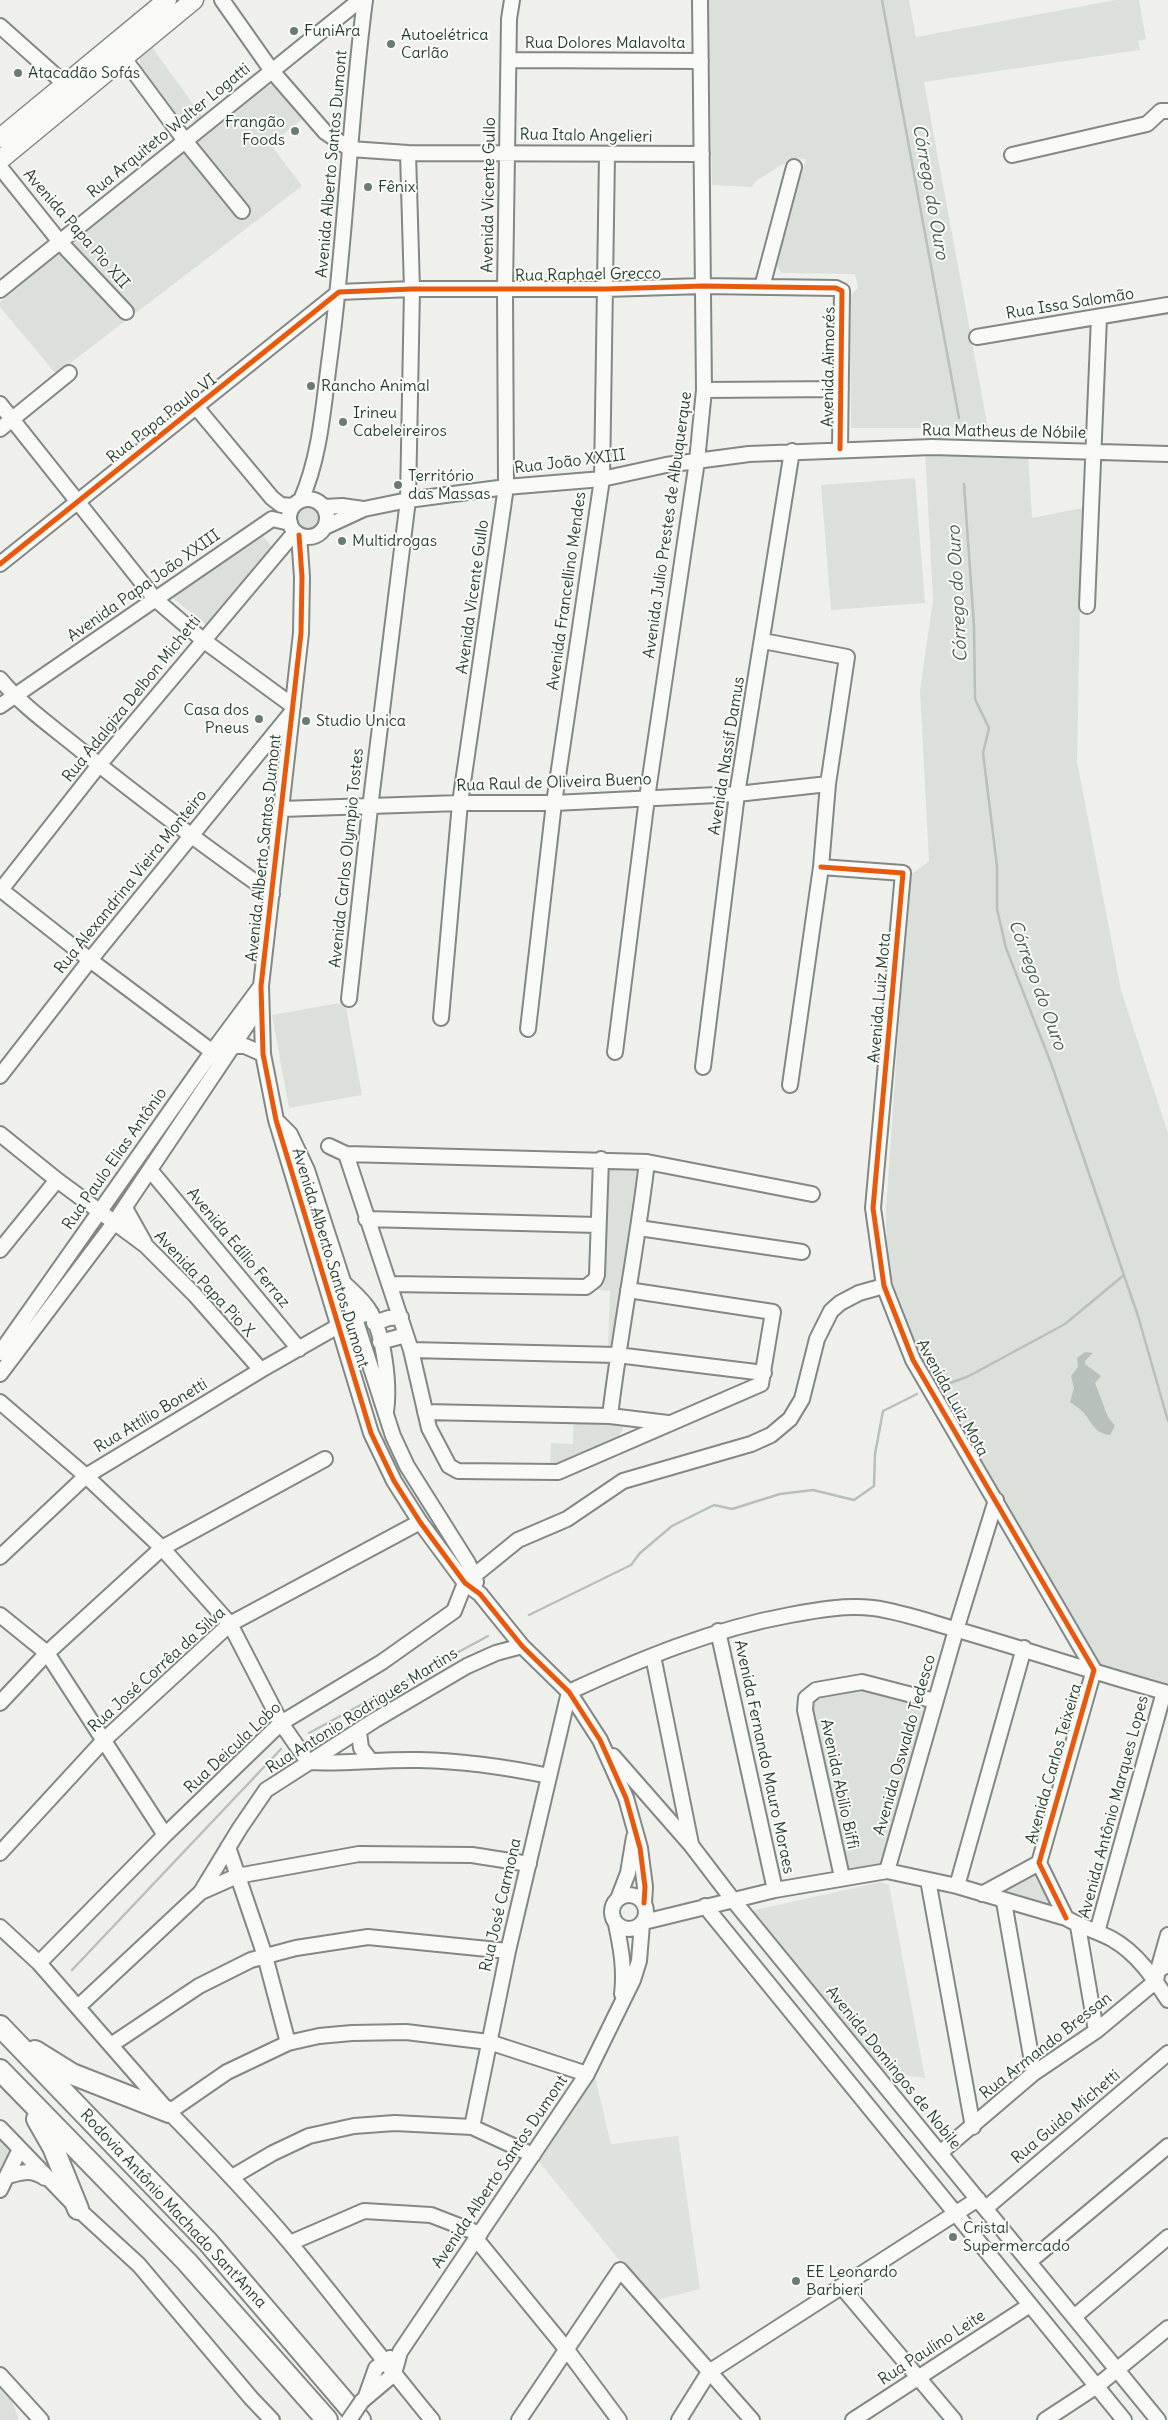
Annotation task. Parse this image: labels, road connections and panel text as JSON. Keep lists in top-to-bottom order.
{
  "streets": {
    "highway": ["Rodovia Antônio Machado Sant'Anna"],
    "street": [
      "Rua Dolores Malavolta",
      "Rua Arquiteto Walter Logatti",
      "Rua Italo Angelieri",
      "Avenida Alberto Santos Dumont",
      "Avenida Vicente Gullo",
      "Avenida Papa Pio XII",
      "Rua Raphael Grecco",
      "Rua Issa Salomão",
      "Avenida Aimorés",
      "Rua Papa Paulo VI",
      "Rua Matheus de Nóbile",
      "Rua João XXIII",
      "Avenida Julio Prestes de Albuquerque",
      "Avenida Papa João XXIII",
      "Avenida Francellino Mendes",
      "Rua Adalgiza Delbon Michetti",
      "Avenida Nassif Damus",
      "Rua Raul de Oliveira Bueno",
      "Avenida Carlos Olympio Tostes",
      "Rua Alexandrina Vieira Monteiro",
      "Avenida Luiz Mota",
      "Rua Paulo Elias Antônio",
      "Avenida Edílio Ferraz",
      "Avenida Papa Pio X",
      "Rua Attílio Bonetti",
      "Rua José Corrêa da Silva",
      "Rua Antonio Rodrigues Martins",
      "Avenida Oswaldo Tedesco",
      "Rua Deicula Lobo",
      "Avenida Fernando Mauro Moraes",
      "Avenida Carlos Teixeira",
      "Avenida Abilio Biffi",
      "Avenida Antônio Marques Lopes",
      "Rua José Carmona",
      "Rua Armando Bressan",
      "Avenida Domingos de Nobile",
      "Rua Guido Michetti",
      "Rua Paulino Leite"
    ]
  },
  "crossings": [
    ["Rua Dolores Malavolta", "Avenida Vicente Gullo"],
    ["Rua Dolores Malavolta", "Avenida Julio Prestes de Albuquerque"],
    ["Rua Arquiteto Walter Logatti", "Avenida Papa Pio XII"],
    ["Rua Italo Angelieri", "Avenida Alberto Santos Dumont"],
    ["Rua Italo Angelieri", "Avenida Vicente Gullo"],
    ["Rua Italo Angelieri", "Avenida Julio Prestes de Albuquerque"],
    ["Rua Italo Angelieri", "Avenida Francellino Mendes"],
    ["Rua Italo Angelieri", "Avenida Carlos Olympio Tostes"],
    ["Avenida Alberto Santos Dumont", "Rua Raphael Grecco"],
    ["Avenida Alberto Santos Dumont", "Rua Papa Paulo VI"],
    ["Avenida Alberto Santos Dumont", "Rua João XXIII"],
    ["Avenida Alberto Santos Dumont", "Avenida Papa João XXIII"],
    ["Avenida Alberto Santos Dumont", "Rua Adalgiza Delbon Michetti"],
    ["Avenida Alberto Santos Dumont", "Rua Raul de Oliveira Bueno"],
    ["Avenida Alberto Santos Dumont", "Rua Alexandrina Vieira Monteiro"],
    ["Avenida Alberto Santos Dumont", "Rua Paulo Elias Antônio"],
    ["Avenida Alberto Santos Dumont", "Rua Attílio Bonetti"],
    ["Avenida Alberto Santos Dumont", "Rua José Corrêa da Silva"],
    ["Avenida Alberto Santos Dumont", "Rua Antonio Rodrigues Martins"],
    ["Avenida Alberto Santos Dumont", "Rua Deicula Lobo"],
    ["Avenida Alberto Santos Dumont", "Rua José Carmona"],
    ["Avenida Alberto Santos Dumont", "Avenida Domingos de Nobile"],
    ["Avenida Vicente Gullo", "Rua Raphael Grecco"],
    ["Avenida Vicente Gullo", "Rua João XXIII"],
    ["Avenida Vicente Gullo", "Rua Raul de Oliveira Bueno"],
    ["Rua Raphael Grecco", "Avenida Aimorés"],
    ["Rua Raphael Grecco", "Rua Papa Paulo VI"],
    ["Rua Raphael Grecco", "Avenida Julio Prestes de Albuquerque"],
    ["Rua Raphael Grecco", "Avenida Francellino Mendes"],
    ["Rua Raphael Grecco", "Avenida Carlos Olympio Tostes"],
    ["Avenida Aimorés", "Rua Matheus de Nóbile"],
    ["Avenida Aimorés", "Rua João XXIII"],
    ["Rua Matheus de Nóbile", "Rua João XXIII"],
    ["Rua João XXIII", "Avenida Julio Prestes de Albuquerque"],
    ["Rua João XXIII", "Avenida Papa João XXIII"],
    ["Rua João XXIII", "Avenida Francellino Mendes"],
    ["Rua João XXIII", "Rua Adalgiza Delbon Michetti"],
    ["Rua João XXIII", "Avenida Nassif Damus"],
    ["Rua João XXIII", "Avenida Carlos Olympio Tostes"],
    ["Avenida Julio Prestes de Albuquerque", "Rua Raul de Oliveira Bueno"],
    ["Avenida Papa João XXIII", "Rua Adalgiza Delbon Michetti"],
    ["Avenida Francellino Mendes", "Rua Raul de Oliveira Bueno"],
    ["Avenida Nassif Damus", "Rua Raul de Oliveira Bueno"],
    ["Rua Raul de Oliveira Bueno", "Avenida Carlos Olympio Tostes"],
    ["Avenida Luiz Mota", "Avenida Oswaldo Tedesco"],
    ["Avenida Luiz Mota", "Avenida Carlos Teixeira"],
    ["Rua Paulo Elias Antônio", "Avenida Edílio Ferraz"],
    ["Rua Paulo Elias Antônio", "Avenida Papa Pio X"],
    ["Avenida Edílio Ferraz", "Rua Attílio Bonetti"],
    ["Avenida Papa Pio X", "Rua Attílio Bonetti"],
    ["Avenida Oswaldo Tedesco", "Avenida Abilio Biffi"],
    ["Rua Armando Bressan", "Avenida Domingos de Nobile"],
    ["Avenida Domingos de Nobile", "Rua Guido Michetti"]
  ],
  "water": ["Córrego do Ouro"],
  "places": [
    "FuniAra",
    "Autoelétrica Carlão",
    "Atacadão Sofás",
    "Frangão Foods",
    "Fênix",
    "Rancho Animal",
    "Irineu Cabeleireiros",
    "Território das Massas",
    "Multidrogas",
    "Casa dos Pneus",
    "Studio Unica",
    "Cristal Supermercado",
    "EE Leonardo Barbieri"
  ]
}
